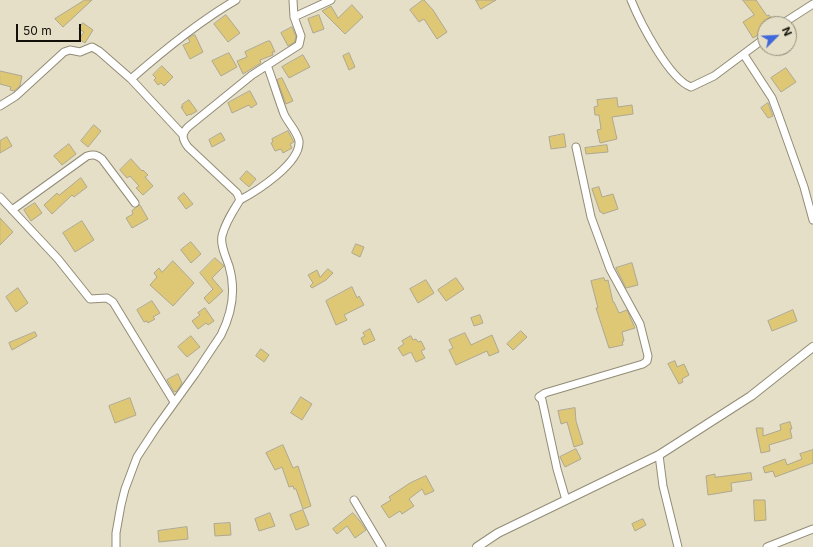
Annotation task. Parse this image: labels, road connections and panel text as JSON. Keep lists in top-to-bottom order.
{
  "scale_bar": "50 m",
  "north": "top right"
}
